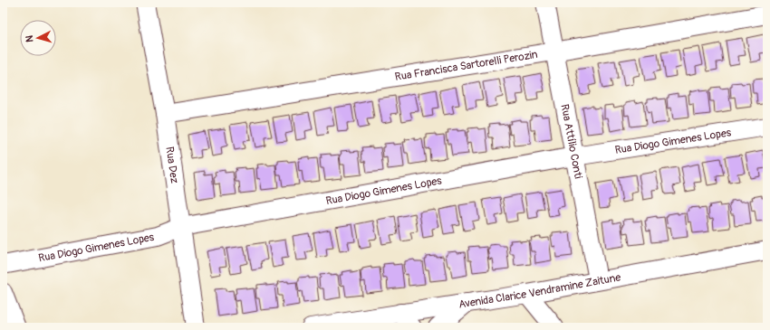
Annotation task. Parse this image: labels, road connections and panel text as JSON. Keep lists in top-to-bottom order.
{
  "streets": {
    "street": [
      "Rua Francisca Sartorelli Perozin",
      "Rua Attílio Conti",
      "Rua Diogo Gimenes Lopes",
      "Rua Dez",
      "Avenida Clarice Vendramine Zaitune"
    ]
  },
  "crossings": [
    ["Rua Francisca Sartorelli Perozin", "Rua Attílio Conti"],
    ["Rua Francisca Sartorelli Perozin", "Rua Dez"],
    ["Rua Attílio Conti", "Rua Diogo Gimenes Lopes"],
    ["Rua Attílio Conti", "Avenida Clarice Vendramine Zaitune"],
    ["Rua Diogo Gimenes Lopes", "Rua Dez"]
  ],
  "north": "left"
}
